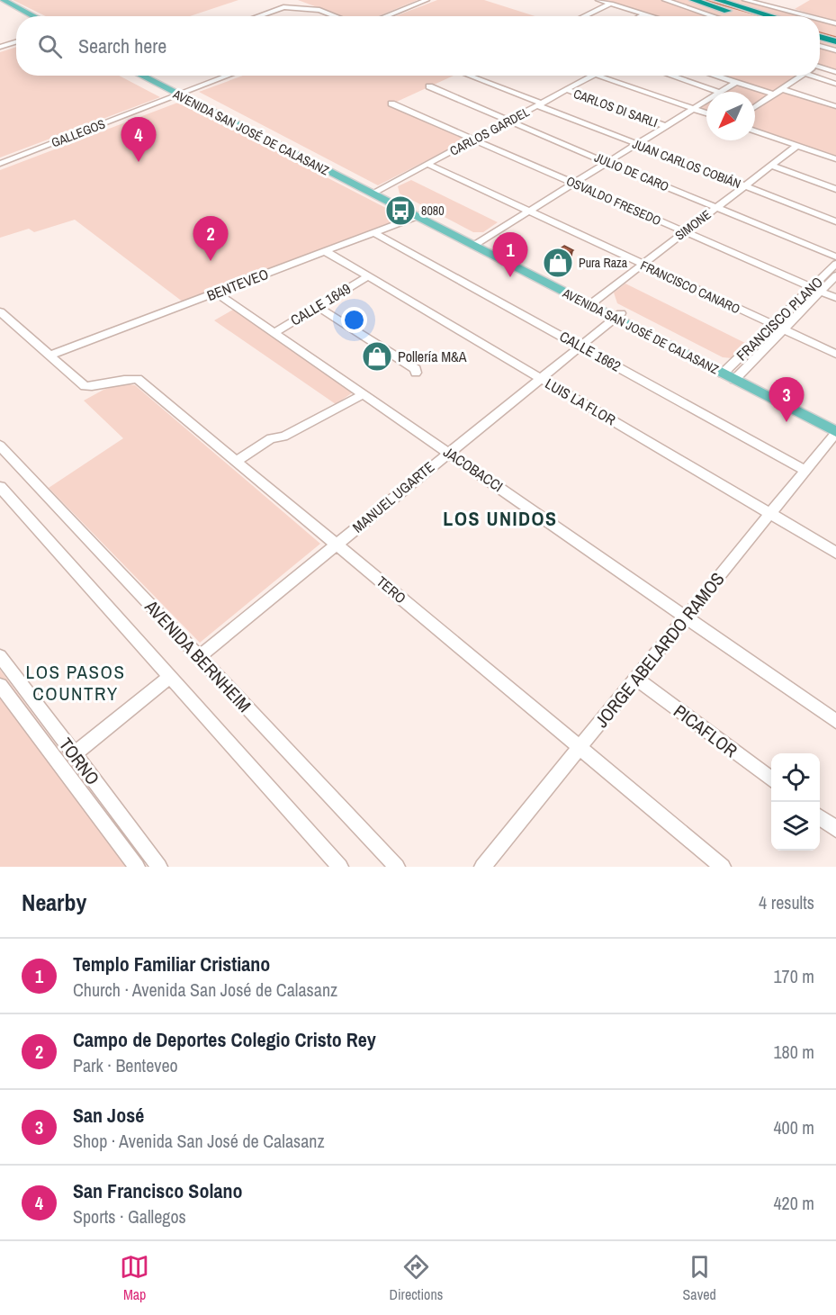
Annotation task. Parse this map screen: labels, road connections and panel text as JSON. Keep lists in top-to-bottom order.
{
  "streets": {
    "main road": ["AVENIDA SAN JOSÉ DE CALASANZ"],
    "street": [
      "CARLOS DI SARLI",
      "CARLOS GARDEL",
      "GALLEGOS",
      "JUAN CARLOS COBIÁN",
      "JULIO DE CARO",
      "OSVALDO FRESEDO",
      "SIMONE",
      "BENTEVEO",
      "FRANCISCO CANARO",
      "CALLE 1649",
      "FRANCISCO PLANO",
      "CALLE 1662",
      "LUIS LA FLOR",
      "JACOBACCI",
      "MANUEL UGARTE",
      "TERO",
      "JORGE ABELARDO RAMOS",
      "AVENIDA BERNHEIM",
      "PICAFLOR",
      "TORNO"
    ]
  },
  "crossings": [
    ["CARLOS DI SARLI", "CARLOS GARDEL"],
    ["CARLOS GARDEL", "AVENIDA SAN JOSÉ DE CALASANZ"],
    ["CARLOS GARDEL", "JUAN CARLOS COBIÁN"],
    ["CARLOS GARDEL", "JULIO DE CARO"],
    ["CARLOS GARDEL", "OSVALDO FRESEDO"],
    ["CARLOS GARDEL", "FRANCISCO CANARO"],
    ["AVENIDA SAN JOSÉ DE CALASANZ", "GALLEGOS"],
    ["AVENIDA SAN JOSÉ DE CALASANZ", "SIMONE"],
    ["AVENIDA SAN JOSÉ DE CALASANZ", "BENTEVEO"],
    ["AVENIDA SAN JOSÉ DE CALASANZ", "FRANCISCO PLANO"],
    ["AVENIDA SAN JOSÉ DE CALASANZ", "MANUEL UGARTE"],
    ["AVENIDA SAN JOSÉ DE CALASANZ", "JORGE ABELARDO RAMOS"],
    ["JUAN CARLOS COBIÁN", "SIMONE"],
    ["JULIO DE CARO", "SIMONE"],
    ["OSVALDO FRESEDO", "SIMONE"],
    ["OSVALDO FRESEDO", "FRANCISCO PLANO"],
    ["SIMONE", "FRANCISCO CANARO"],
    ["BENTEVEO", "CALLE 1662"],
    ["BENTEVEO", "LUIS LA FLOR"],
    ["BENTEVEO", "JACOBACCI"],
    ["BENTEVEO", "TERO"],
    ["FRANCISCO CANARO", "FRANCISCO PLANO"],
    ["CALLE 1649", "LUIS LA FLOR"],
    ["CALLE 1649", "JACOBACCI"],
    ["CALLE 1662", "MANUEL UGARTE"],
    ["CALLE 1662", "JORGE ABELARDO RAMOS"],
    ["LUIS LA FLOR", "MANUEL UGARTE"],
    ["LUIS LA FLOR", "JORGE ABELARDO RAMOS"],
    ["JACOBACCI", "MANUEL UGARTE"],
    ["JACOBACCI", "JORGE ABELARDO RAMOS"],
    ["MANUEL UGARTE", "TERO"],
    ["MANUEL UGARTE", "AVENIDA BERNHEIM"],
    ["TERO", "JORGE ABELARDO RAMOS"],
    ["JORGE ABELARDO RAMOS", "PICAFLOR"]
  ],
  "districts": ["LOS UNIDOS", "LOS PASOS COUNTRY"],
  "places": {
    "bus stop": ["8080"],
    "shop": ["Pura Raza", "Pollería M&A"]
  },
  "north": "bottom left",
  "page": {
    "search": "Search here",
    "pins": [
      "4",
      "2",
      "1",
      "3"
    ],
    "heading": ["Nearby", "4 results"],
    "list": [
      {
        "mark": "1",
        "name": "Templo Familiar Cristiano",
        "note": "Church · Avenida San José de Calasanz",
        "value": "170 m"
      },
      {
        "mark": "2",
        "name": "Campo de Deportes Colegio Cristo Rey",
        "note": "Park · Benteveo",
        "value": "180 m"
      },
      {
        "mark": "3",
        "name": "San José",
        "note": "Shop · Avenida San José de Calasanz",
        "value": "400 m"
      },
      {
        "mark": "4",
        "name": "San Francisco Solano",
        "note": "Sports · Gallegos",
        "value": "420 m"
      }
    ],
    "nav": ["Map", "Directions", "Saved"]
  }
}
